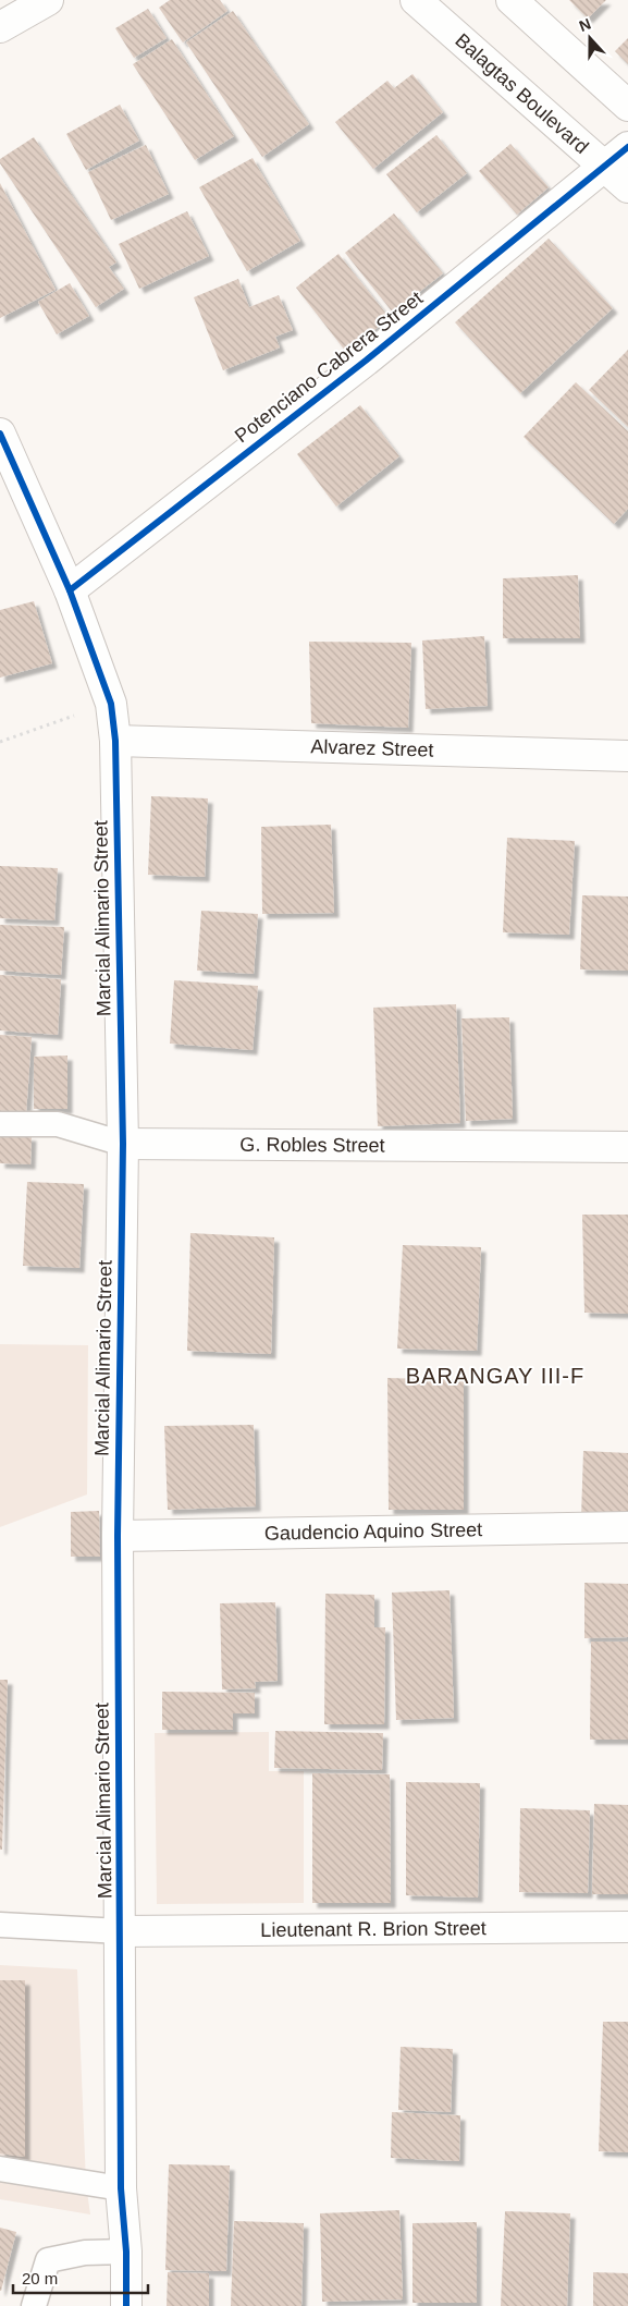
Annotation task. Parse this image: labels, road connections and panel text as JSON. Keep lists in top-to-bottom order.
{
  "streets": {
    "street": [
      "Balagtas Boulevard",
      "Potenciano Cabrera Street",
      "Alvarez Street",
      "Marcial Alimario Street",
      "G. Robles Street",
      "Gaudencio Aquino Street",
      "Lieutenant R. Brion Street"
    ]
  },
  "crossings": [
    ["Balagtas Boulevard", "Potenciano Cabrera Street"],
    ["Potenciano Cabrera Street", "Marcial Alimario Street"],
    ["Alvarez Street", "Marcial Alimario Street"],
    ["Marcial Alimario Street", "G. Robles Street"],
    ["Marcial Alimario Street", "Gaudencio Aquino Street"],
    ["Marcial Alimario Street", "Lieutenant R. Brion Street"]
  ],
  "districts": ["BARANGAY III-F"],
  "scale_bar": "20 m",
  "north": "top"
}
